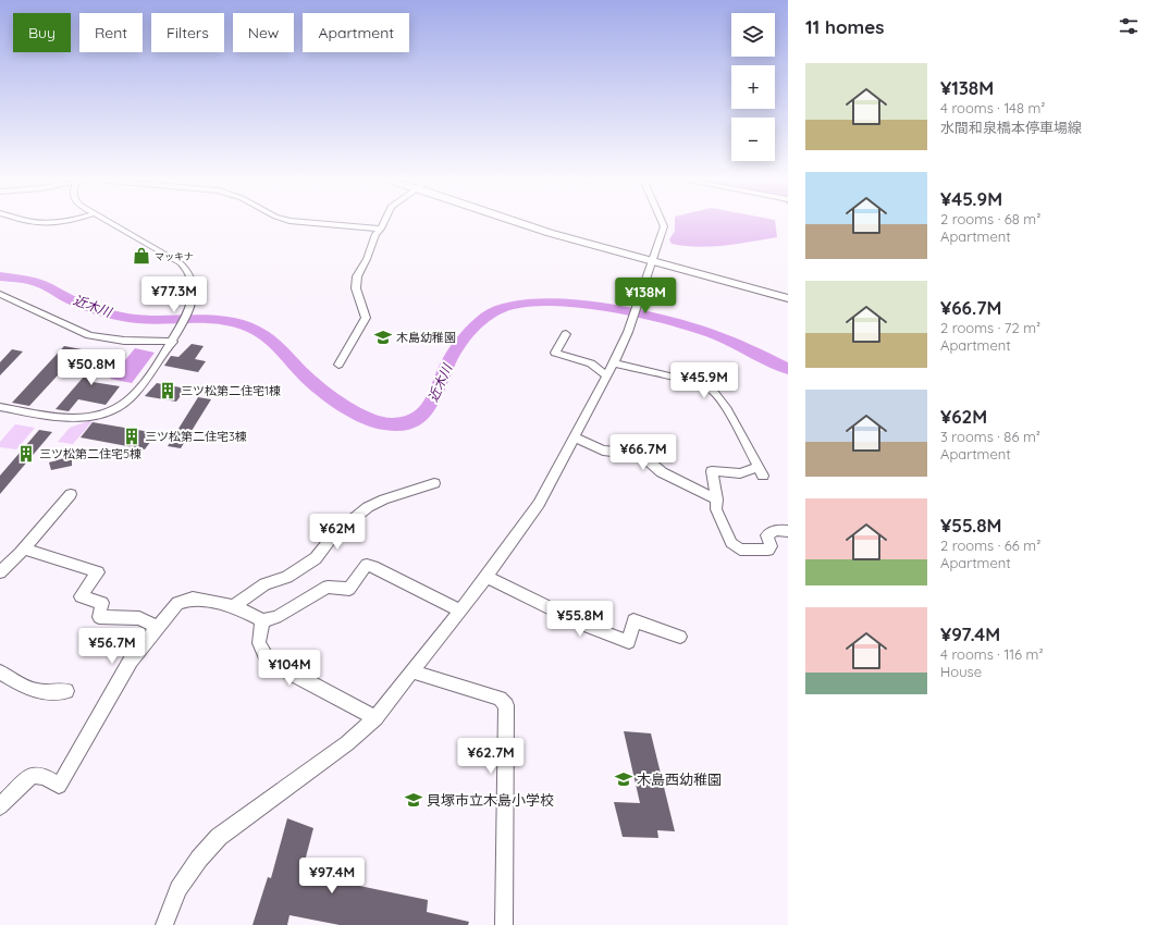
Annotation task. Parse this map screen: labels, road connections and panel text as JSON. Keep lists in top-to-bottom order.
{
  "water": ["近木川"],
  "places": {
    "shop": ["マッキナ"],
    "school or university": ["木島幼稚園", "木島西幼稚園", "貝塚市立木島小学校"],
    "building": ["三ツ松第二住宅1棟", "三ツ松第二住宅3棟", "三ツ松第二住宅5棟"]
  },
  "page": {
    "heading": "11 homes",
    "map_buttons": ["+", "−"],
    "chip": [
      "Buy",
      "Rent",
      "Filters",
      "New",
      "Apartment"
    ],
    "list": [
      {
        "name": "¥138M",
        "note": "4 rooms · 148 m² · 水間和泉橋本停車場線"
      },
      {
        "name": "¥45.9M",
        "note": "2 rooms · 68 m² · Apartment"
      },
      {
        "name": "¥66.7M",
        "note": "2 rooms · 72 m² · Apartment"
      },
      {
        "name": "¥62M",
        "note": "3 rooms · 86 m² · Apartment"
      },
      {
        "name": "¥55.8M",
        "note": "2 rooms · 66 m² · Apartment"
      },
      {
        "name": "¥97.4M",
        "note": "4 rooms · 116 m² · House"
      }
    ],
    "price": [
      "¥77.3M",
      "¥138M",
      "¥50.8M",
      "¥45.9M",
      "¥66.7M",
      "¥62M",
      "¥55.8M",
      "¥56.7M",
      "¥104M",
      "¥62.7M",
      "¥97.4M"
    ]
  }
}
